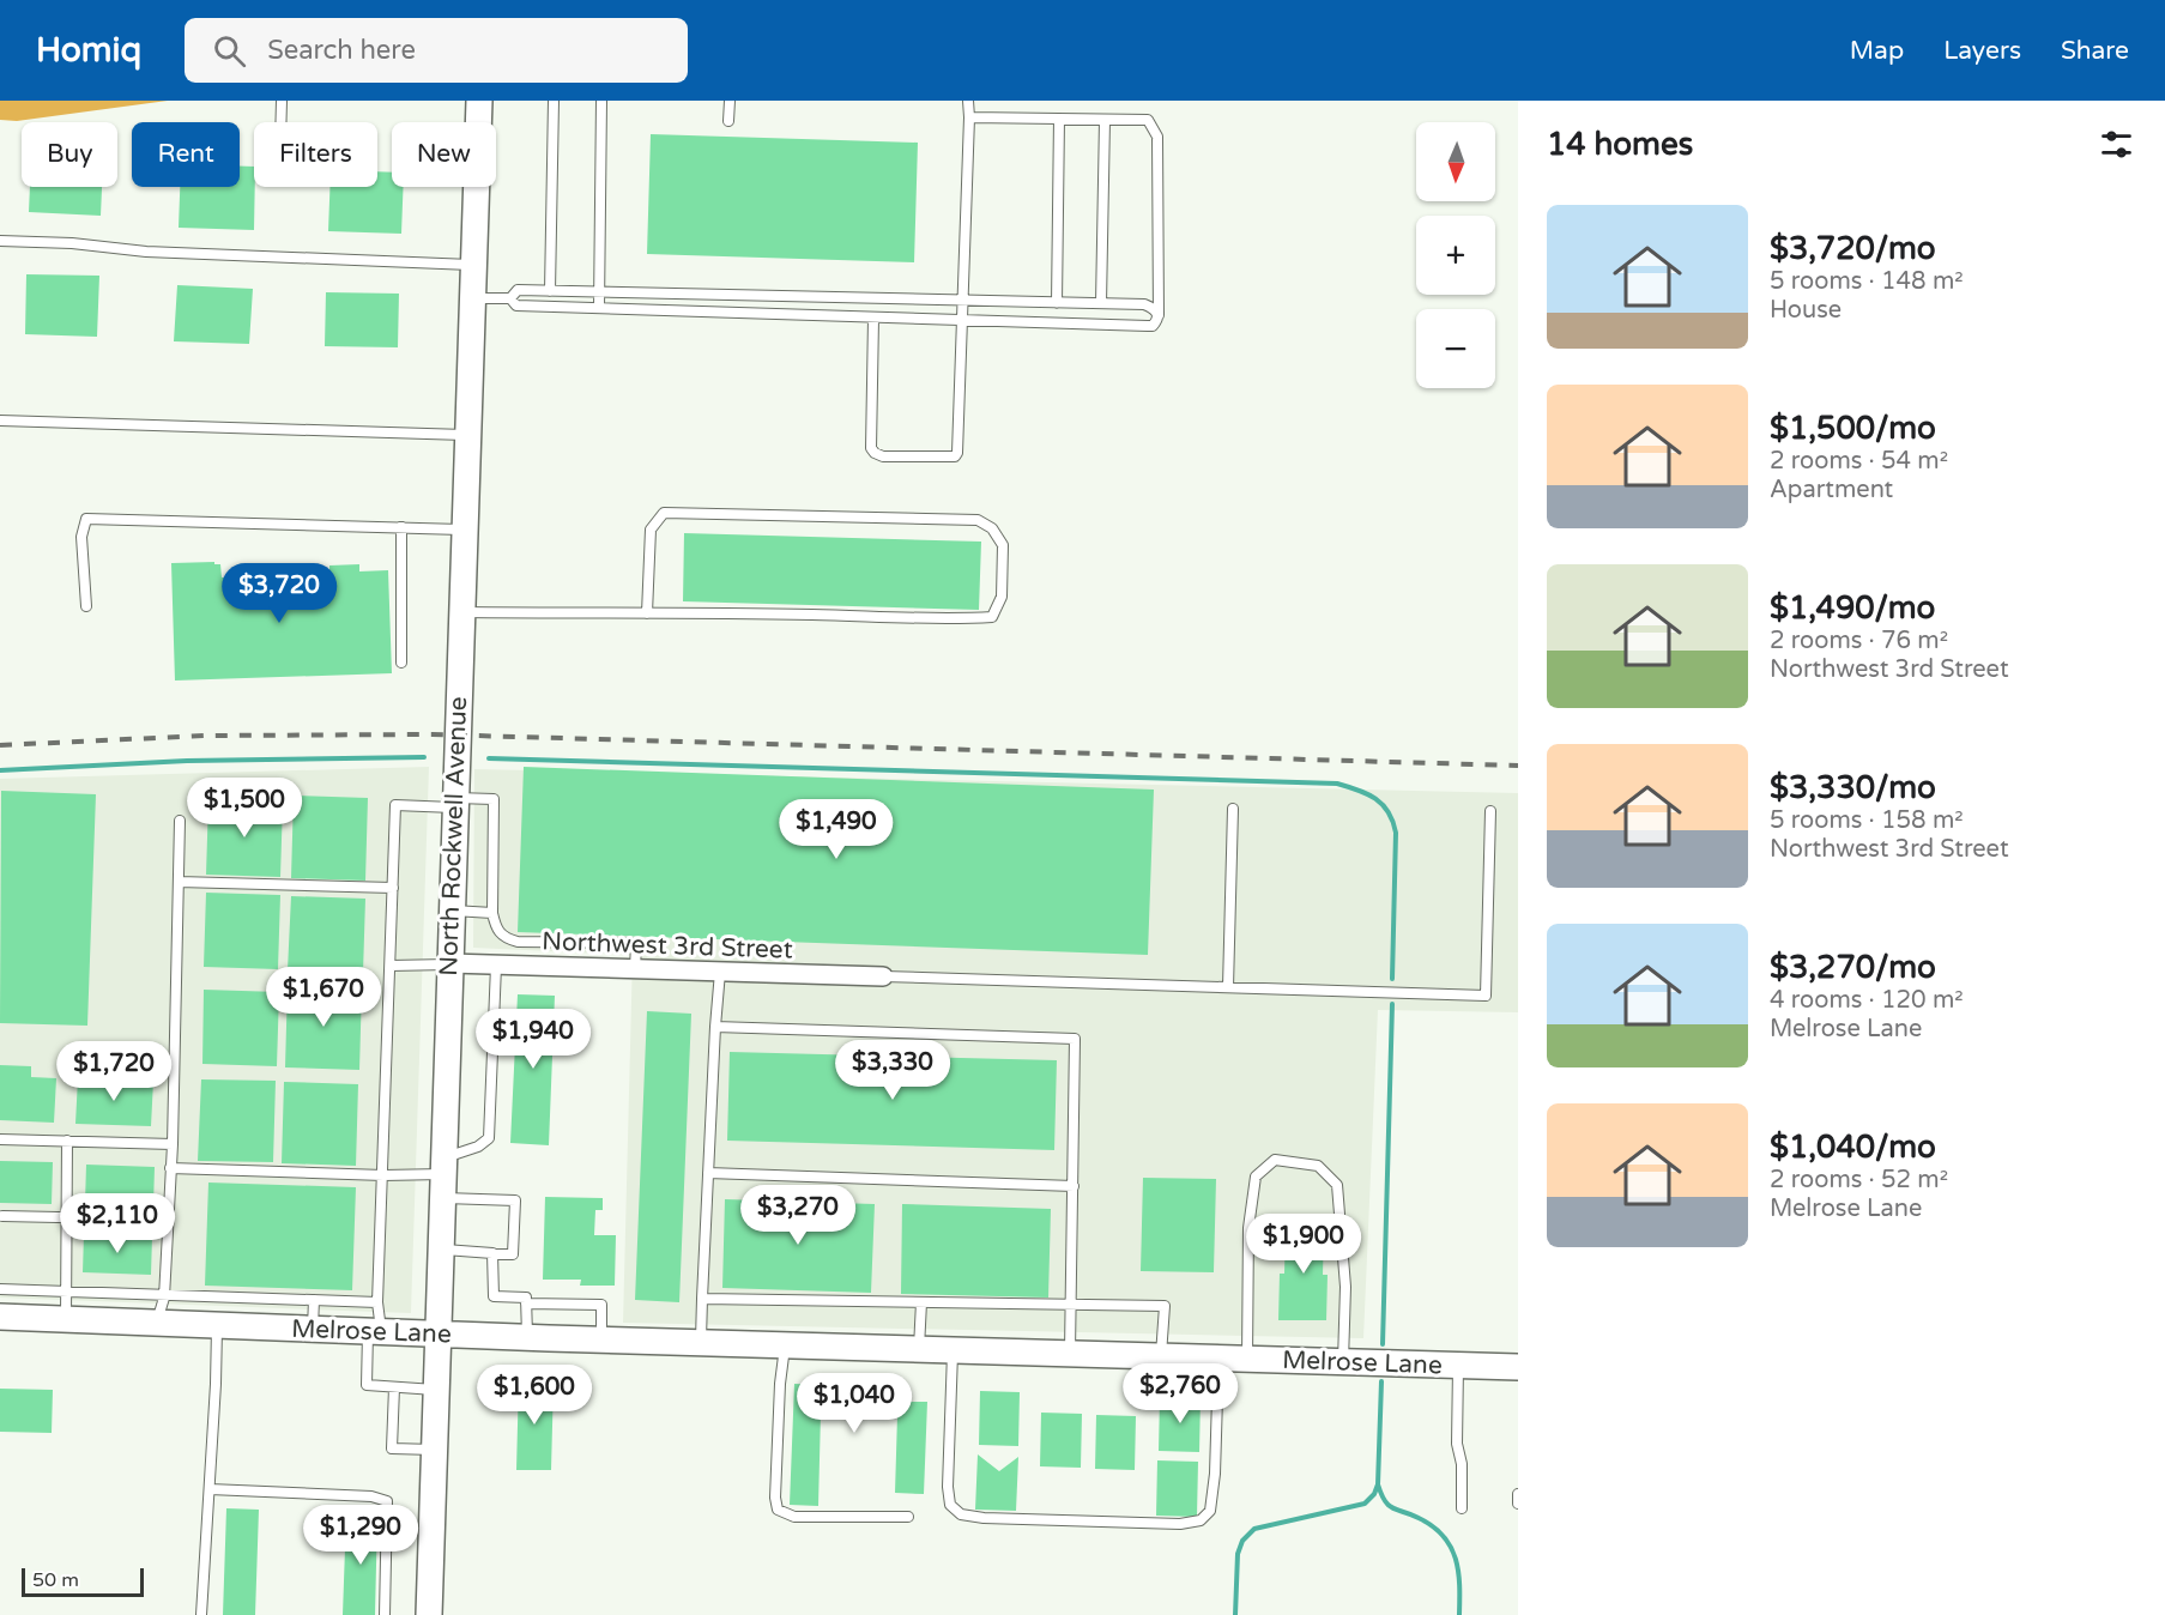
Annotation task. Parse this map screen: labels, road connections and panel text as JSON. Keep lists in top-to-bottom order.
{
  "streets": {
    "street": ["North Rockwell Avenue", "Northwest 3rd Street", "Melrose Lane"]
  },
  "crossings": [
    ["North Rockwell Avenue", "Northwest 3rd Street"],
    ["North Rockwell Avenue", "Melrose Lane"]
  ],
  "scale_bar": "50 m",
  "north": "bottom",
  "page": {
    "header": "Homiq",
    "search": "Search here",
    "nav": ["Map", "Layers", "Share"],
    "heading": "14 homes",
    "map_buttons": ["+", "−"],
    "chip": [
      "Buy",
      "Rent",
      "Filters",
      "New"
    ],
    "list": [
      {
        "name": "$3,720/mo",
        "note": "5 rooms · 148 m² · House"
      },
      {
        "name": "$1,500/mo",
        "note": "2 rooms · 54 m² · Apartment"
      },
      {
        "name": "$1,490/mo",
        "note": "2 rooms · 76 m² · Northwest 3rd Street"
      },
      {
        "name": "$3,330/mo",
        "note": "5 rooms · 158 m² · Northwest 3rd Street"
      },
      {
        "name": "$3,270/mo",
        "note": "4 rooms · 120 m² · Melrose Lane"
      },
      {
        "name": "$1,040/mo",
        "note": "2 rooms · 52 m² · Melrose Lane"
      }
    ],
    "price": [
      "$3,720",
      "$1,500",
      "$1,490",
      "$1,670",
      "$1,940",
      "$3,330",
      "$1,720",
      "$3,270",
      "$2,110",
      "$1,900",
      "$2,760",
      "$1,600",
      "$1,040",
      "$1,290"
    ],
    "scale": "50 m"
  }
}
